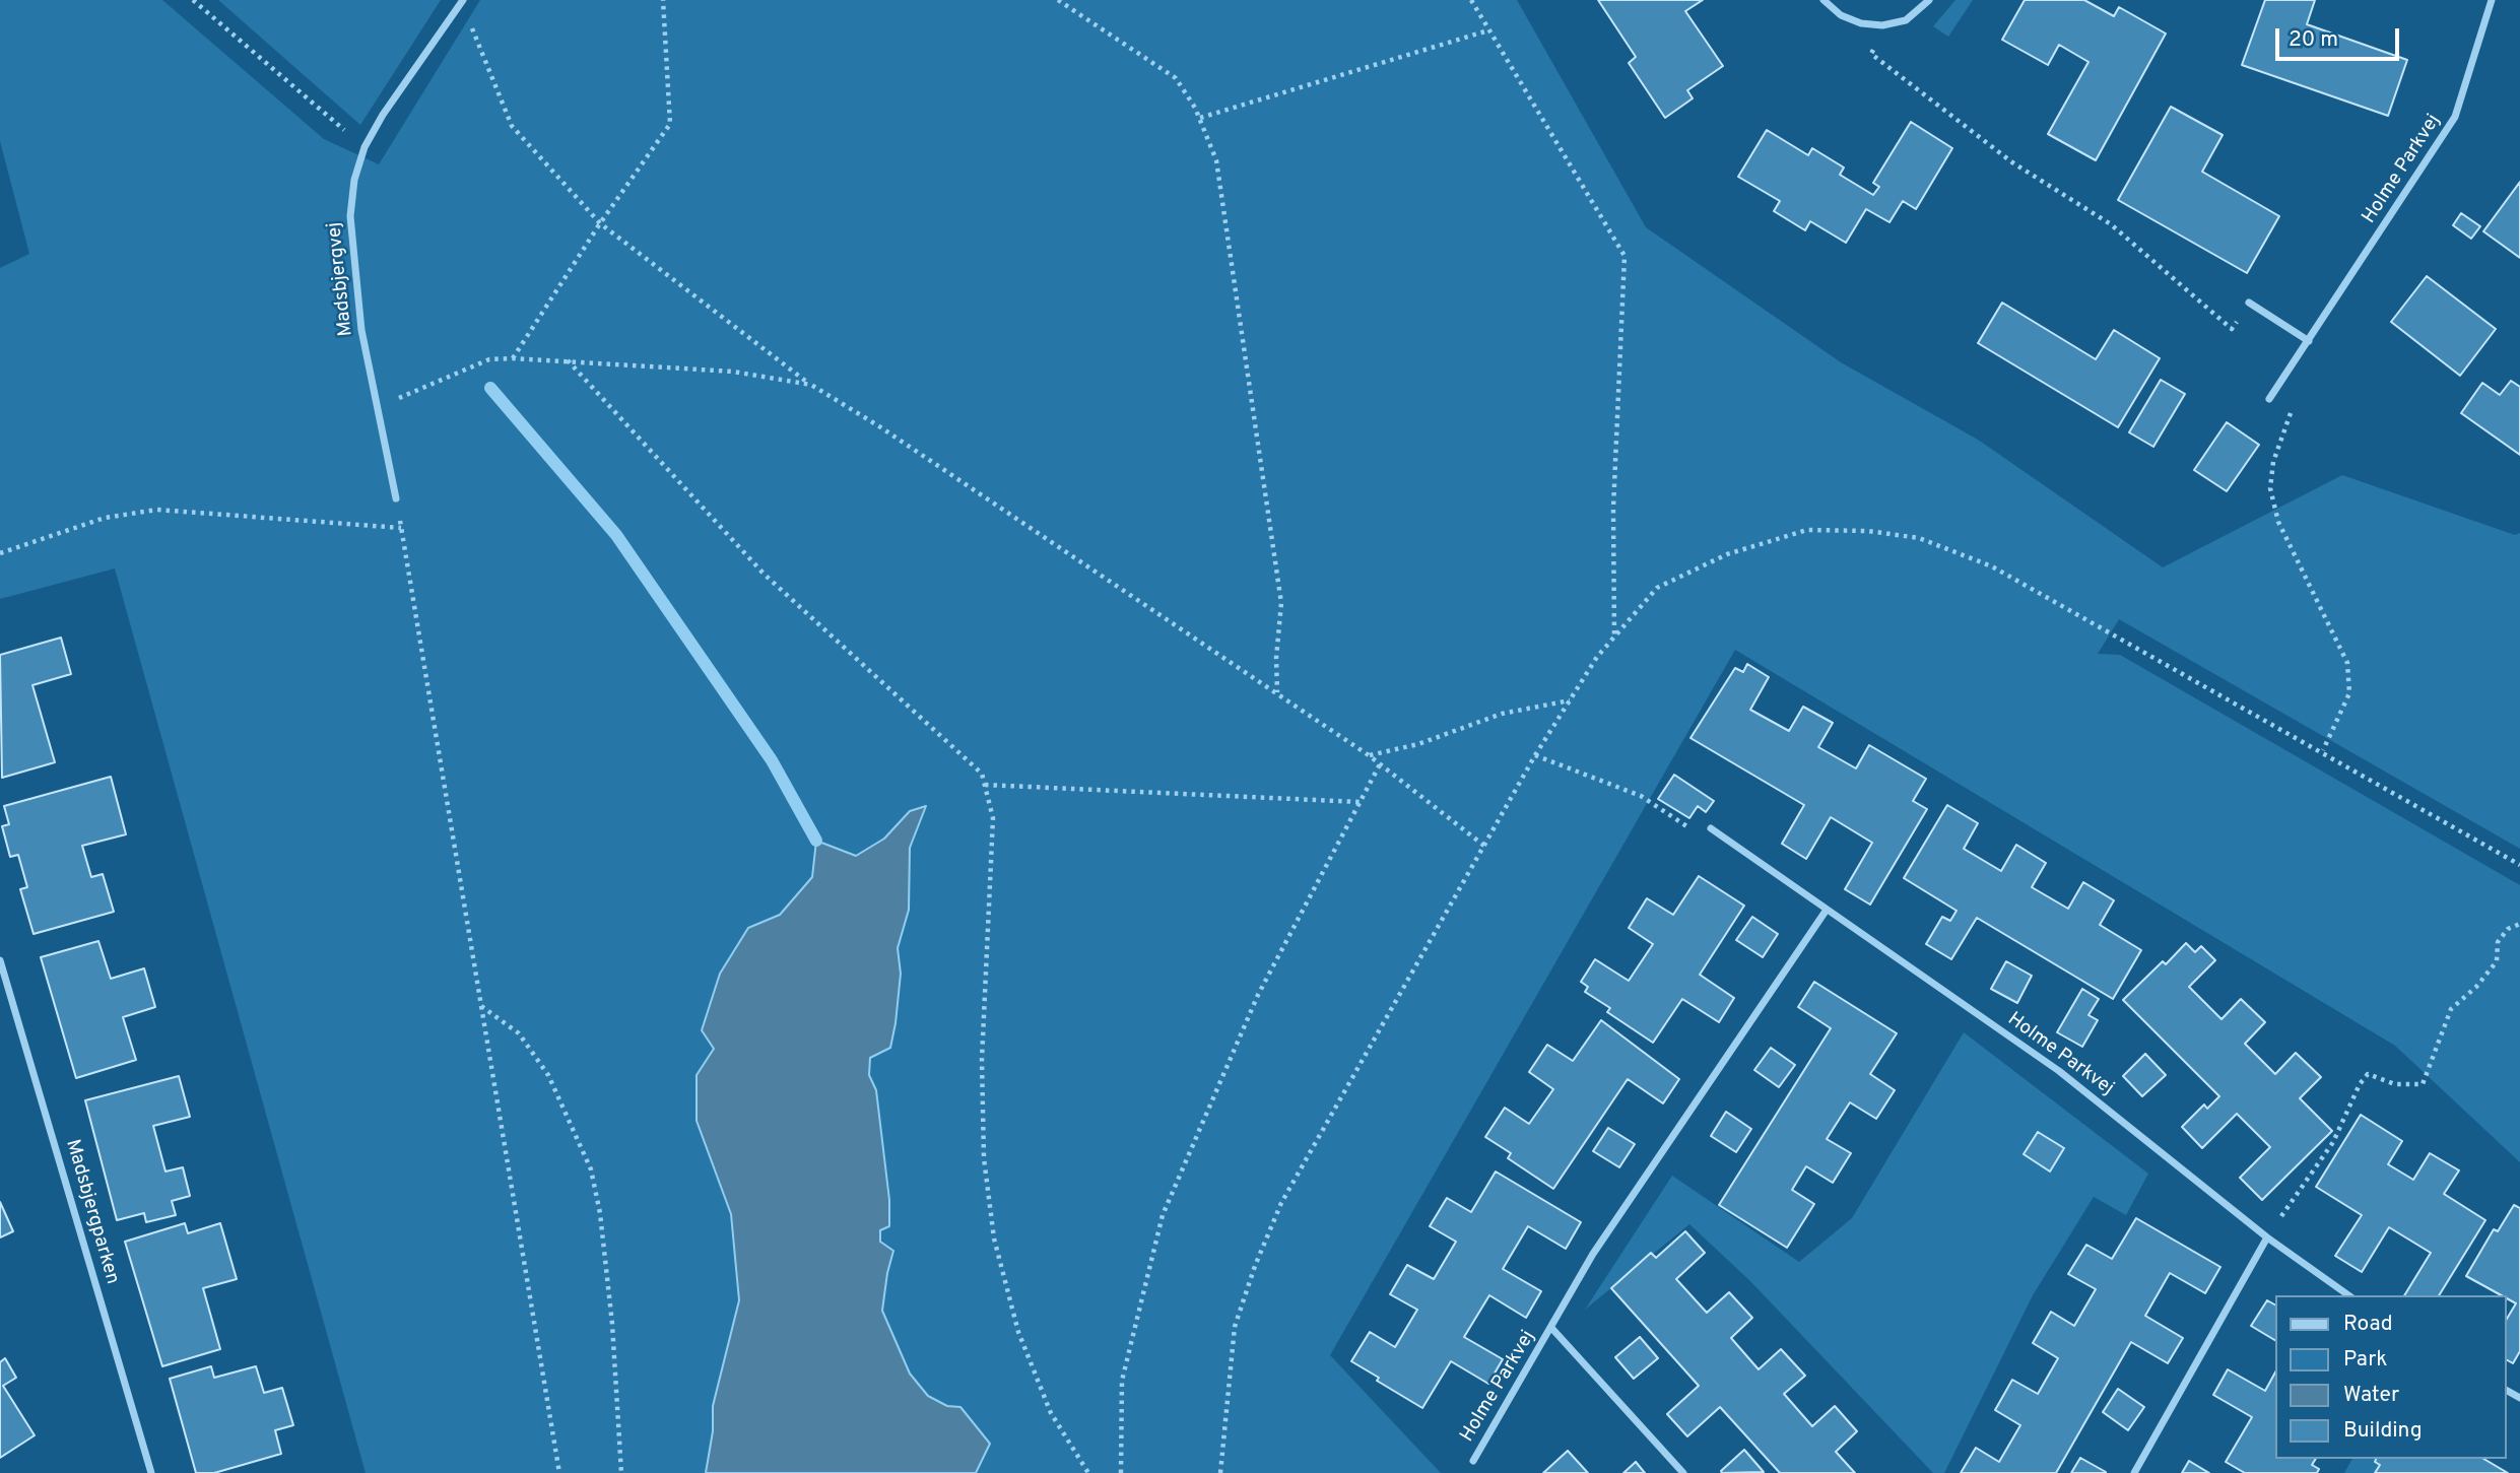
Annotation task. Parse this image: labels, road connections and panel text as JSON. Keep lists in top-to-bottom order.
{
  "streets": {
    "street": ["Holme Parkvej", "Madsbjergvej", "Madsbjergparken"]
  },
  "legend": [
    "Road",
    "Park",
    "Water",
    "Building"
  ],
  "scale_bar": "20 m"
}
